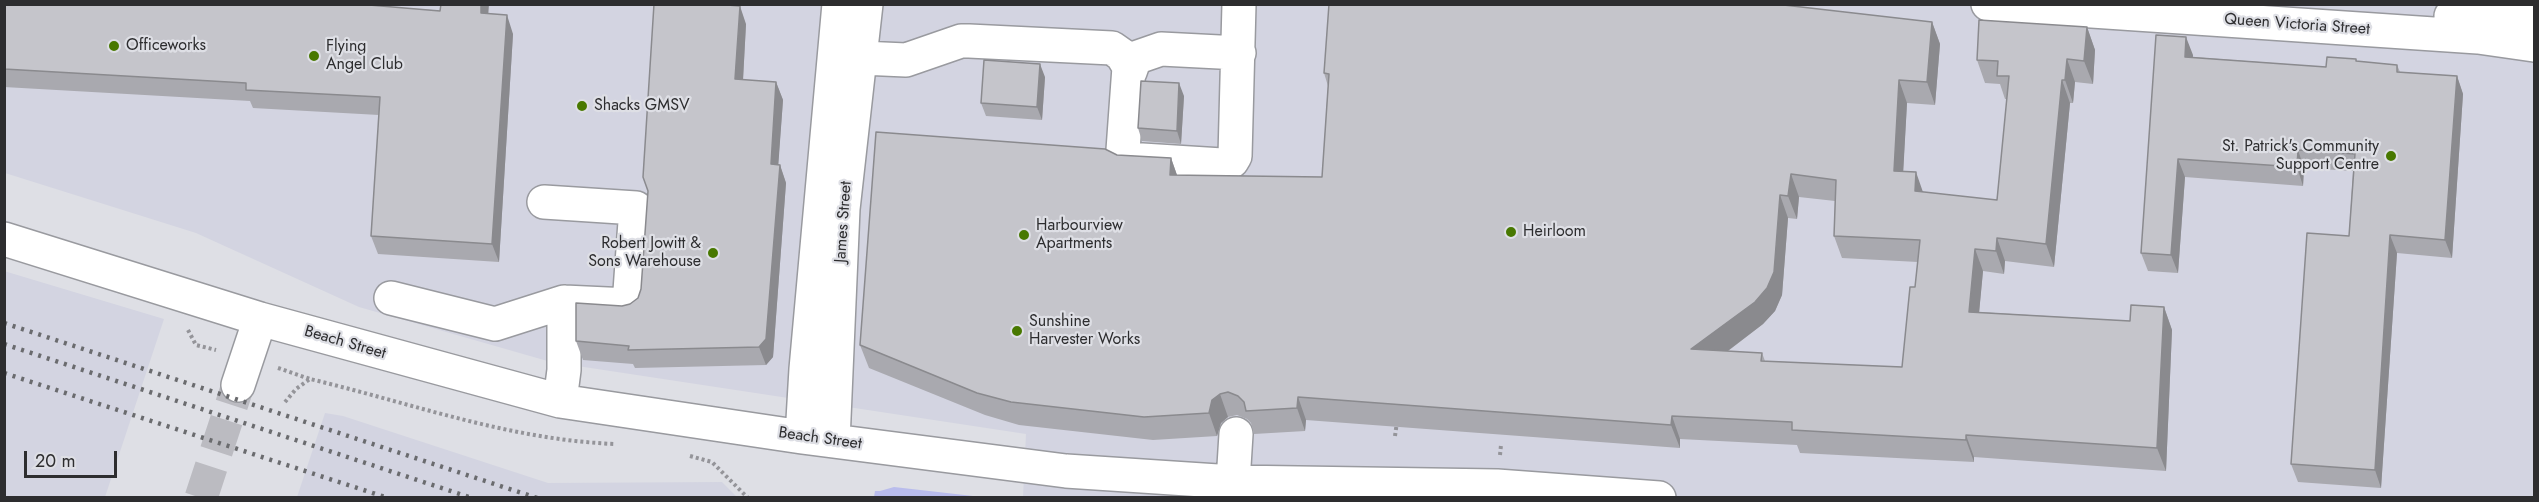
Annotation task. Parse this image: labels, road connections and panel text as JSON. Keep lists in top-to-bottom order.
{
  "streets": {
    "street": ["Queen Victoria Street", "James Street", "Beach Street"]
  },
  "crossings": [
    ["James Street", "Beach Street"]
  ],
  "places": [
    "Officeworks",
    "Flying Angel Club",
    "Shacks GMSV",
    "St. Patrick's Community Support Centre",
    "Heirloom",
    "Harbourview Apartments",
    "Robert Jowitt & Sons Warehouse",
    "Sunshine Harvester Works"
  ],
  "scale_bar": "20 m"
}
